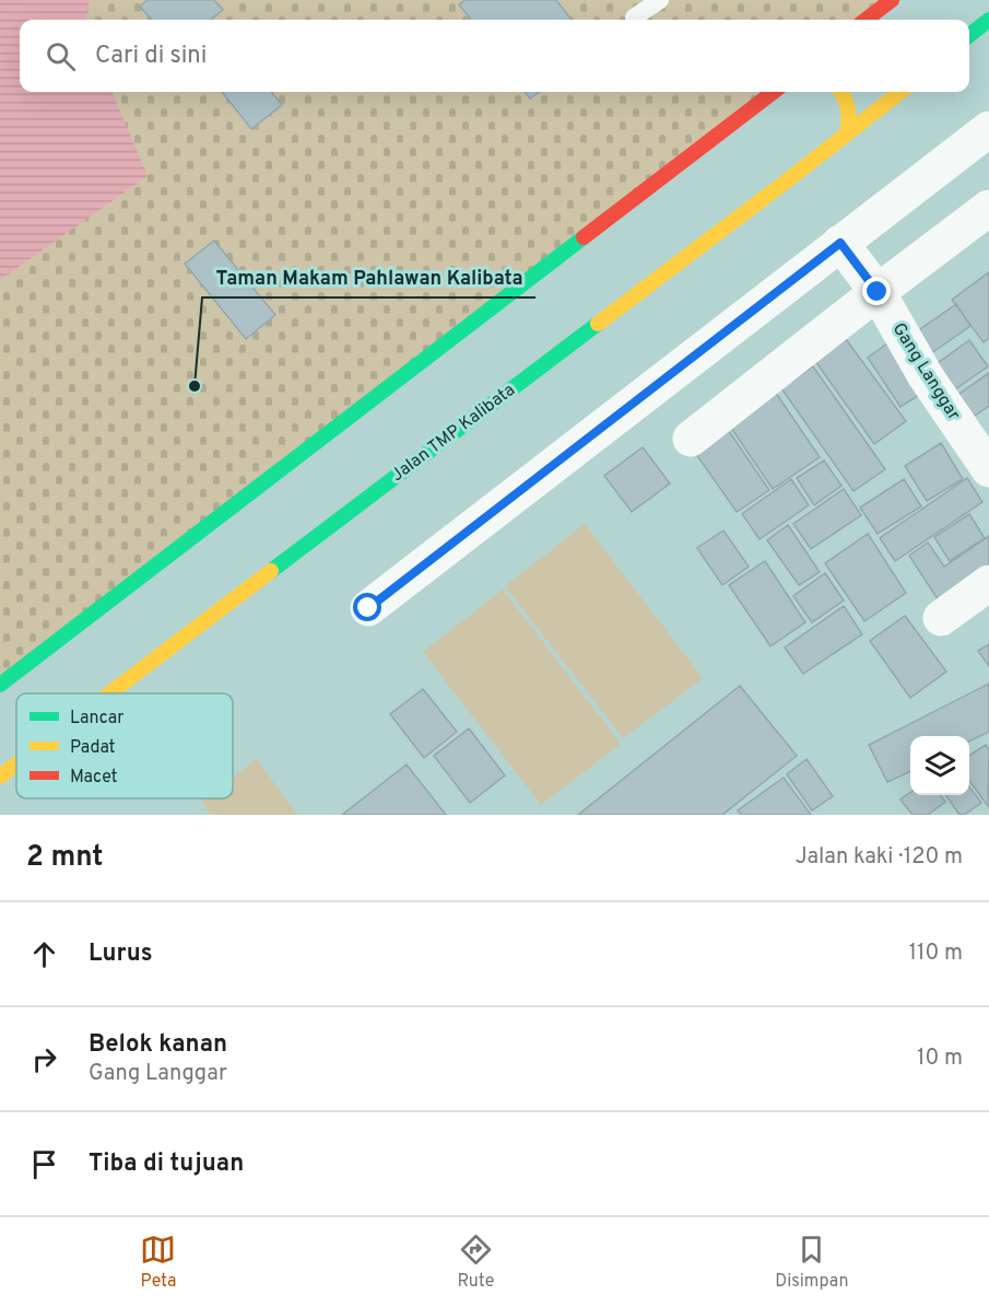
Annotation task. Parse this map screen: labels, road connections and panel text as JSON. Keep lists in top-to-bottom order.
{
  "streets": {
    "main road": ["Jalan TMP Kalibata"],
    "street": ["Gang Langgar"]
  },
  "places": ["Taman Makam Pahlawan Kalibata"],
  "legend": ["Lancar", "Padat", "Macet"],
  "page": {
    "search": "Cari di sini",
    "heading": ["2 mnt", "Jalan kaki · 120 m"],
    "list": [
      ["Lurus", "110 m"],
      ["Belok kanan", "Gang Langgar", "10 m"],
      "Tiba di tujuan"
    ],
    "nav": ["Peta", "Rute", "Disimpan"]
  }
}
